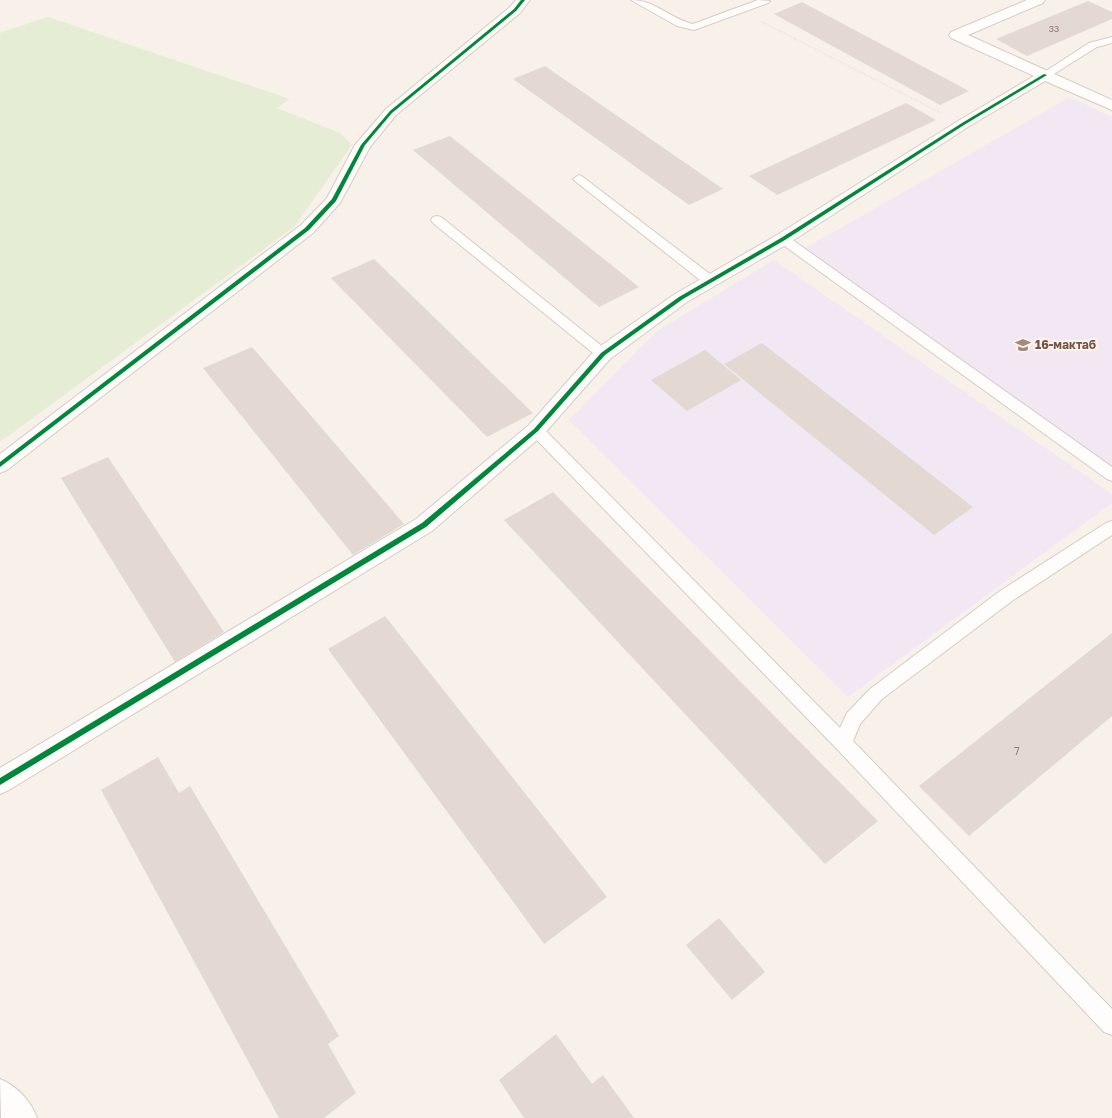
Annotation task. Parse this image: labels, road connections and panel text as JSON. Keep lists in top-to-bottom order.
{
  "places": {
    "school or university": ["16-мактаб"]
  },
  "house_numbers": ["33", "7"]
}
